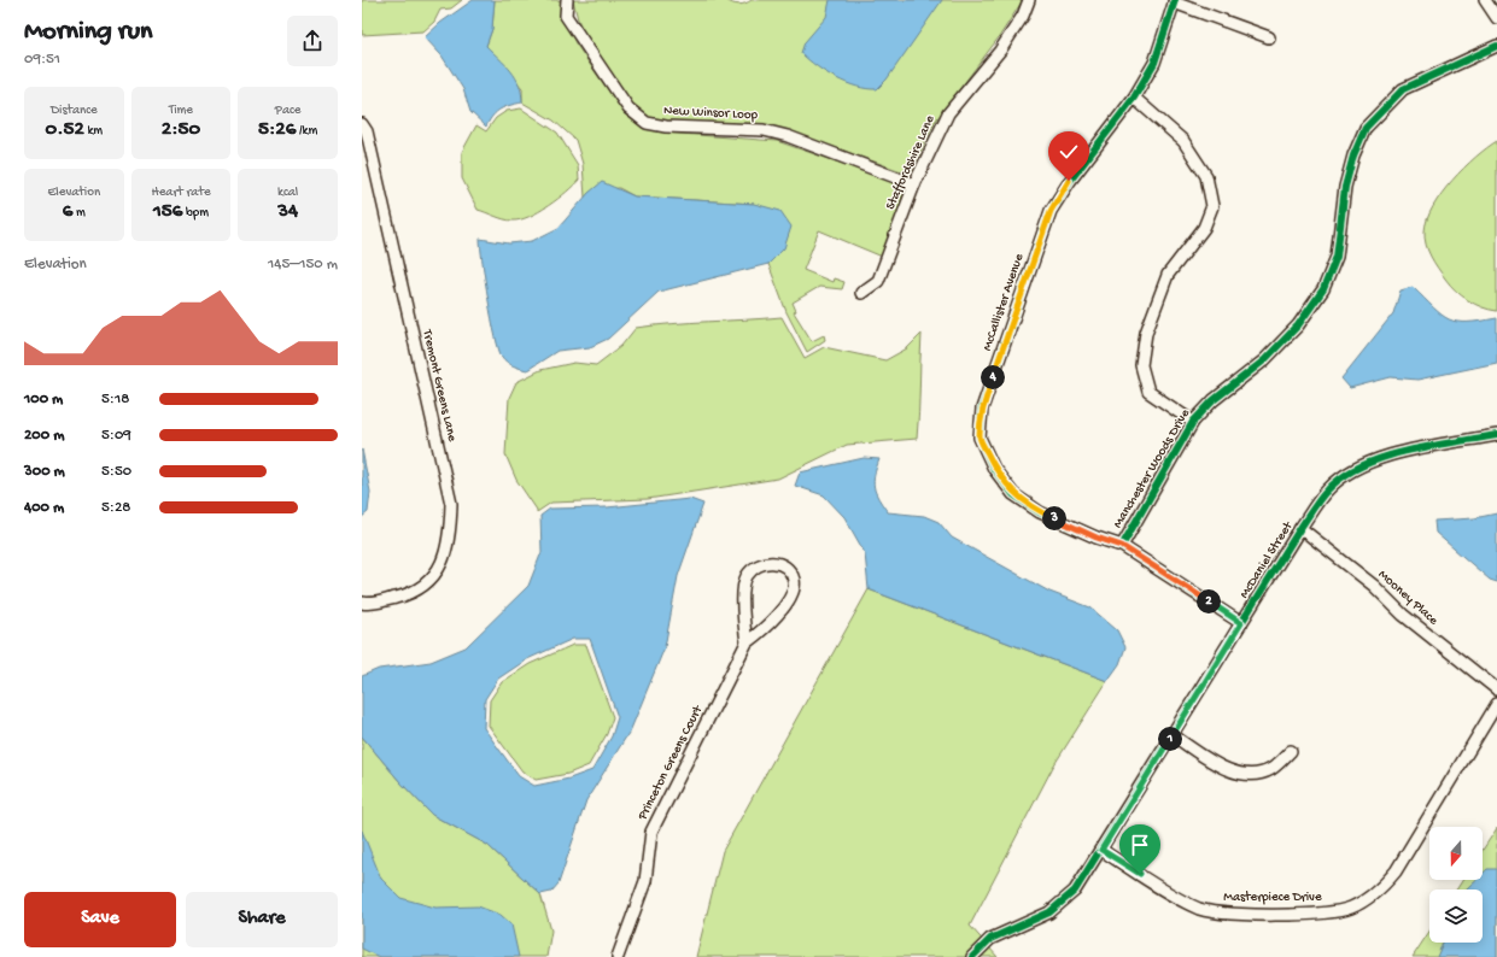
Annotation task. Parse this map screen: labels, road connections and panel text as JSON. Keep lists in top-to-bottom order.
{
  "streets": {
    "street": [
      "New Winsor Loop",
      "Staffordshire Lane",
      "McCallister Avenue",
      "Tremont Greens Lane",
      "Manchester Woods Drive",
      "McDaniel Street",
      "Mooney Place",
      "Princeton Greens Court",
      "Masterpiece Drive"
    ]
  },
  "crossings": [
    ["New Winsor Loop", "Staffordshire Lane"],
    ["McCallister Avenue", "Manchester Woods Drive"],
    ["McCallister Avenue", "McDaniel Street"],
    ["McDaniel Street", "Mooney Place"],
    ["McDaniel Street", "Masterpiece Drive"]
  ],
  "north": "bottom",
  "page": {
    "heading": ["Morning run", "09:51"],
    "stats": [
      ["Distance", "0.52 km"],
      ["Time", "2:50"],
      ["Pace", "5:26 /km"],
      ["Elevation", "6 m"],
      ["Heart rate", "156 bpm"],
      ["kcal", "34"]
    ],
    "chart": ["Elevation", "145–150 m"],
    "pins": [
      "4",
      "3",
      "2",
      "1"
    ],
    "list": [
      {
        "name": "100 m",
        "note": "5:18"
      },
      {
        "name": "200 m",
        "note": "5:09"
      },
      {
        "name": "300 m",
        "note": "5:50"
      },
      {
        "name": "400 m",
        "note": "5:28"
      }
    ],
    "buttons": ["Save", "Share"]
  }
}
